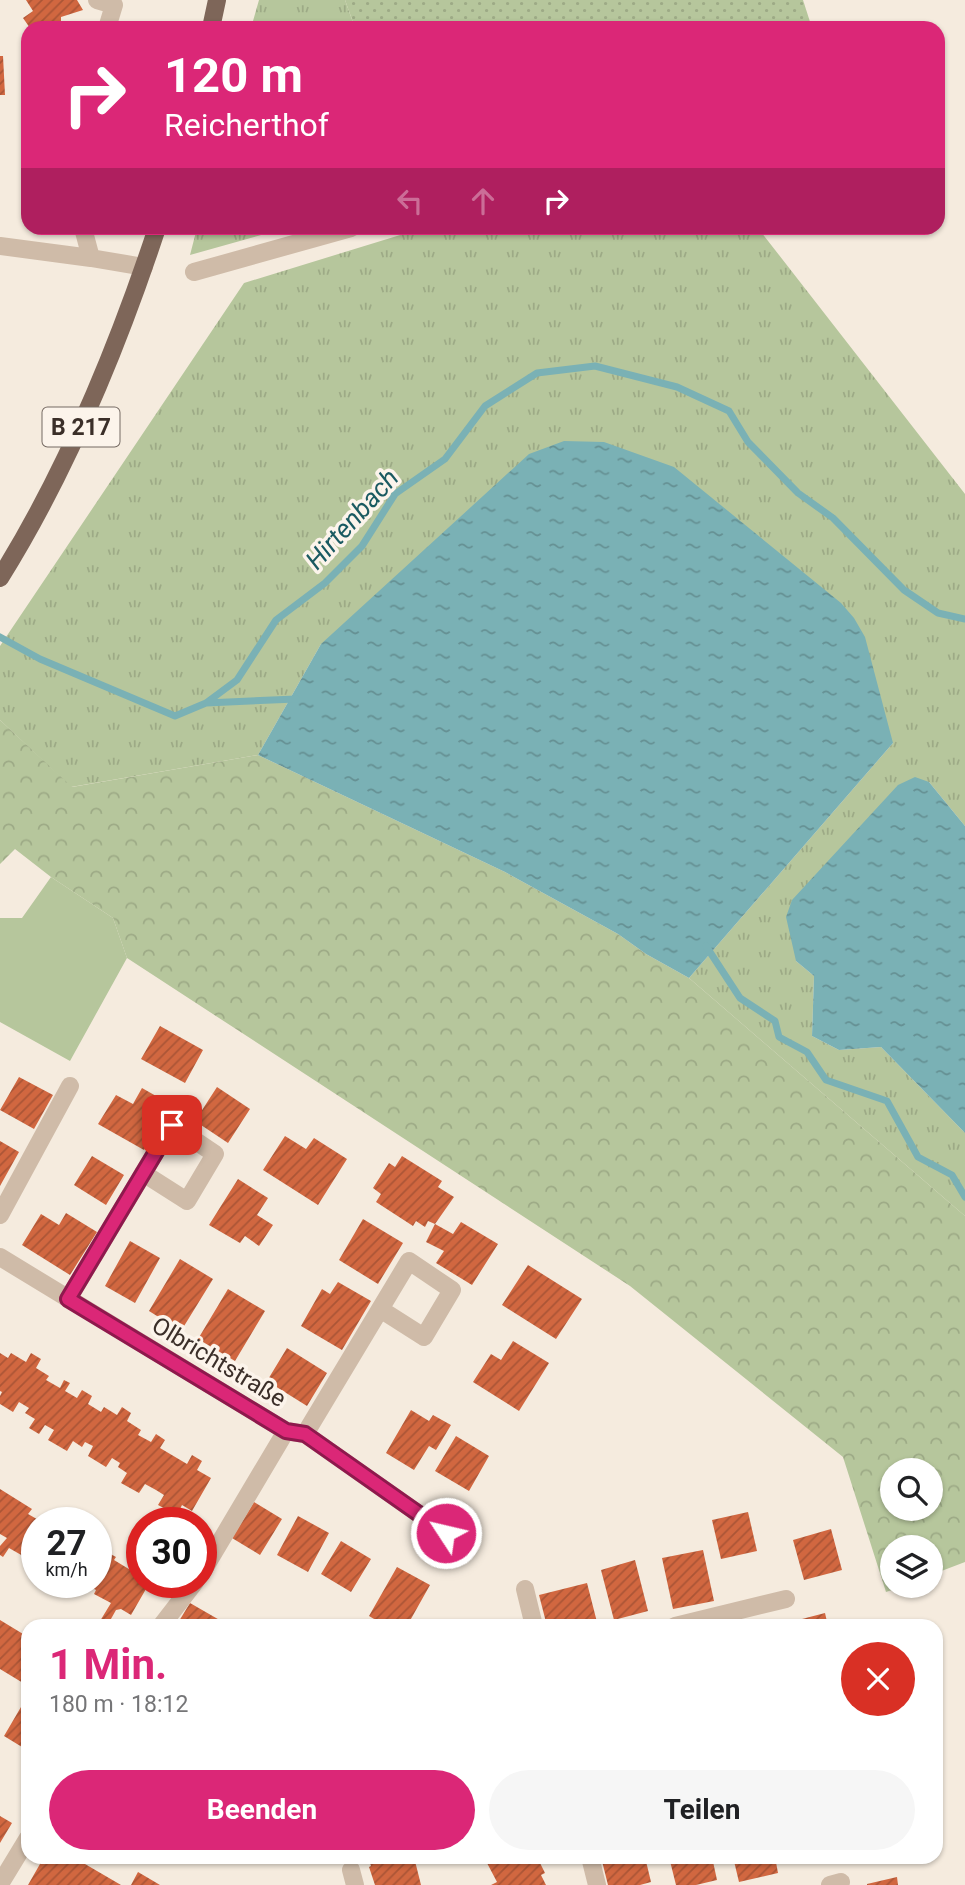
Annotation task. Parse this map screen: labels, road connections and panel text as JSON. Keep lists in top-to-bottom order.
{
  "streets": {
    "main road": ["B 217"],
    "street": ["Olbrichtstraße"]
  },
  "water": ["Hirtenbach"],
  "page": {
    "turn": ["120 m", "Reicherthof"],
    "speed": "27 km/h",
    "limit": "30",
    "heading": ["1 Min.", "180 m · 18:12"],
    "buttons": ["Beenden", "Teilen"]
  }
}
